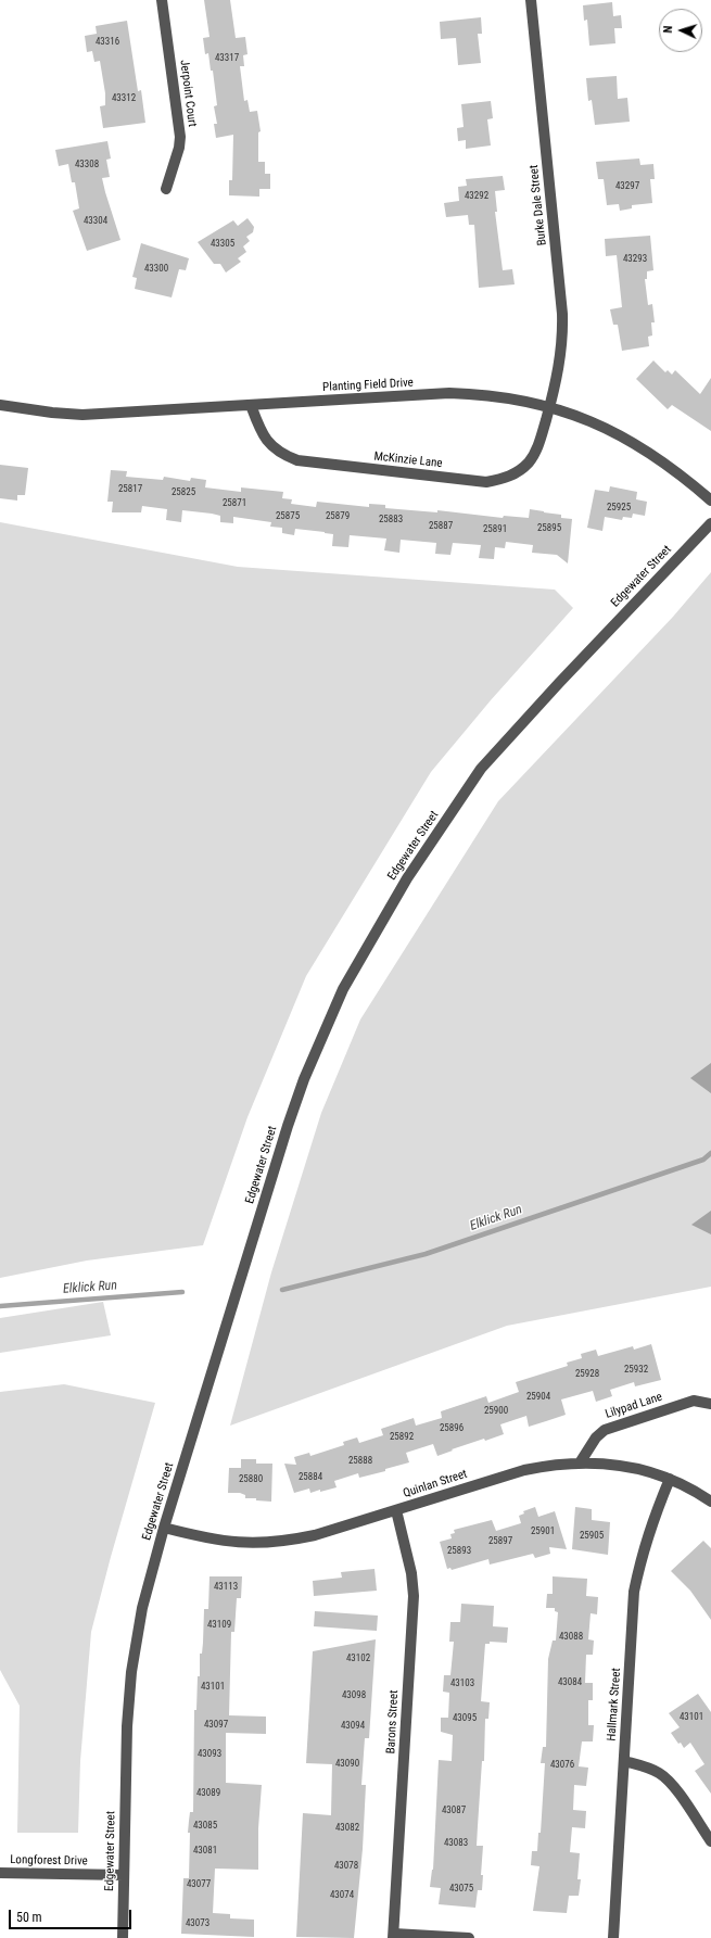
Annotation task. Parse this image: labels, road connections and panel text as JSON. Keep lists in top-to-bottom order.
{
  "streets": {
    "street": [
      "Jerpoint Court",
      "Burke Dale Street",
      "Planting Field Drive",
      "McKinzie Lane",
      "Edgewater Street",
      "Lilypad Lane",
      "Quinlan Street",
      "Hallmark Street",
      "Barons Street",
      "Longforest Drive"
    ]
  },
  "crossings": [
    ["Burke Dale Street", "Planting Field Drive"],
    ["Burke Dale Street", "McKinzie Lane"],
    ["Planting Field Drive", "McKinzie Lane"],
    ["Edgewater Street", "Quinlan Street"],
    ["Edgewater Street", "Longforest Drive"],
    ["Lilypad Lane", "Quinlan Street"],
    ["Quinlan Street", "Hallmark Street"],
    ["Quinlan Street", "Barons Street"]
  ],
  "water": ["Elklick Run"],
  "house_numbers": [
    "43316",
    "43317",
    "43312",
    "43308",
    "43297",
    "43292",
    "43304",
    "43305",
    "43293",
    "43300",
    "25817",
    "25825",
    "25871",
    "25925",
    "25875",
    "25879",
    "25883",
    "25887",
    "25895",
    "25891",
    "25932",
    "25928",
    "25904",
    "25900",
    "25896",
    "25892",
    "25888",
    "25884",
    "25880",
    "25901",
    "25905",
    "25897",
    "25893",
    "43113",
    "43109",
    "43088",
    "43102",
    "43084",
    "43103",
    "43101",
    "43098",
    "43101",
    "43095",
    "43097",
    "43094",
    "43093",
    "43090",
    "43076",
    "43089",
    "43087",
    "43085",
    "43082",
    "43083",
    "43081",
    "43078",
    "43077",
    "43075",
    "43074",
    "43073"
  ],
  "scale_bar": "50 m",
  "north": "left"
}
